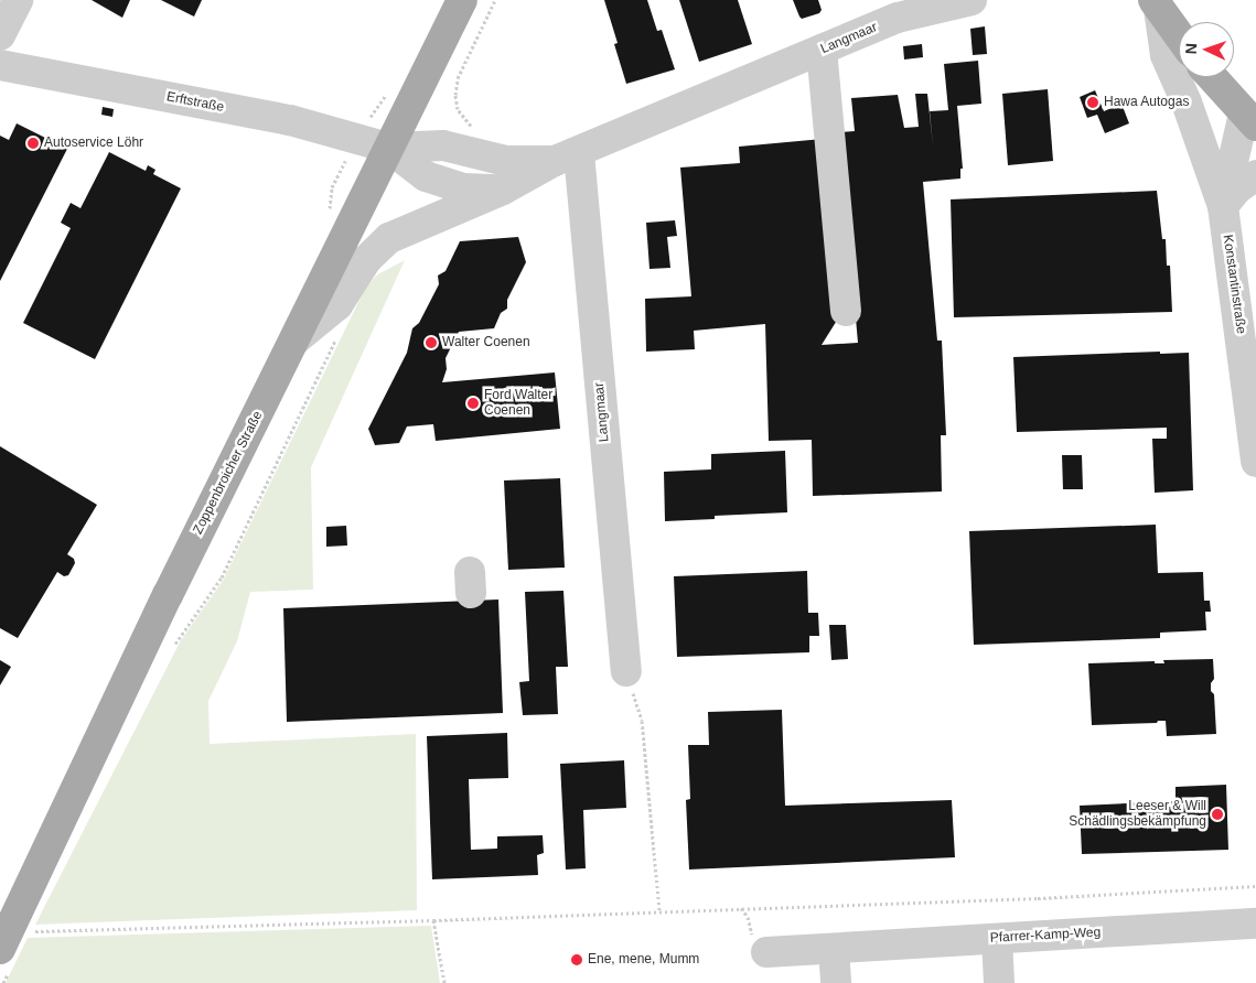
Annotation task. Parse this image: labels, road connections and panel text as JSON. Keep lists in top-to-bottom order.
{
  "streets": {
    "main road": ["Zoppenbroicher Straße"],
    "street": [
      "Langmaar",
      "Erftstraße",
      "Konstantinstraße",
      "Pfarrer-Kamp-Weg"
    ]
  },
  "crossings": [
    ["Langmaar", "Erftstraße"],
    ["Langmaar", "Zoppenbroicher Straße"],
    ["Erftstraße", "Zoppenbroicher Straße"]
  ],
  "places": [
    "Hawa Autogas",
    "Autoservice Löhr",
    "Walter Coenen",
    "Ford Walter Coenen",
    "Leeser & Will Schädlingsbekämpfung",
    "Ene, mene, Mumm"
  ],
  "north": "left"
}
